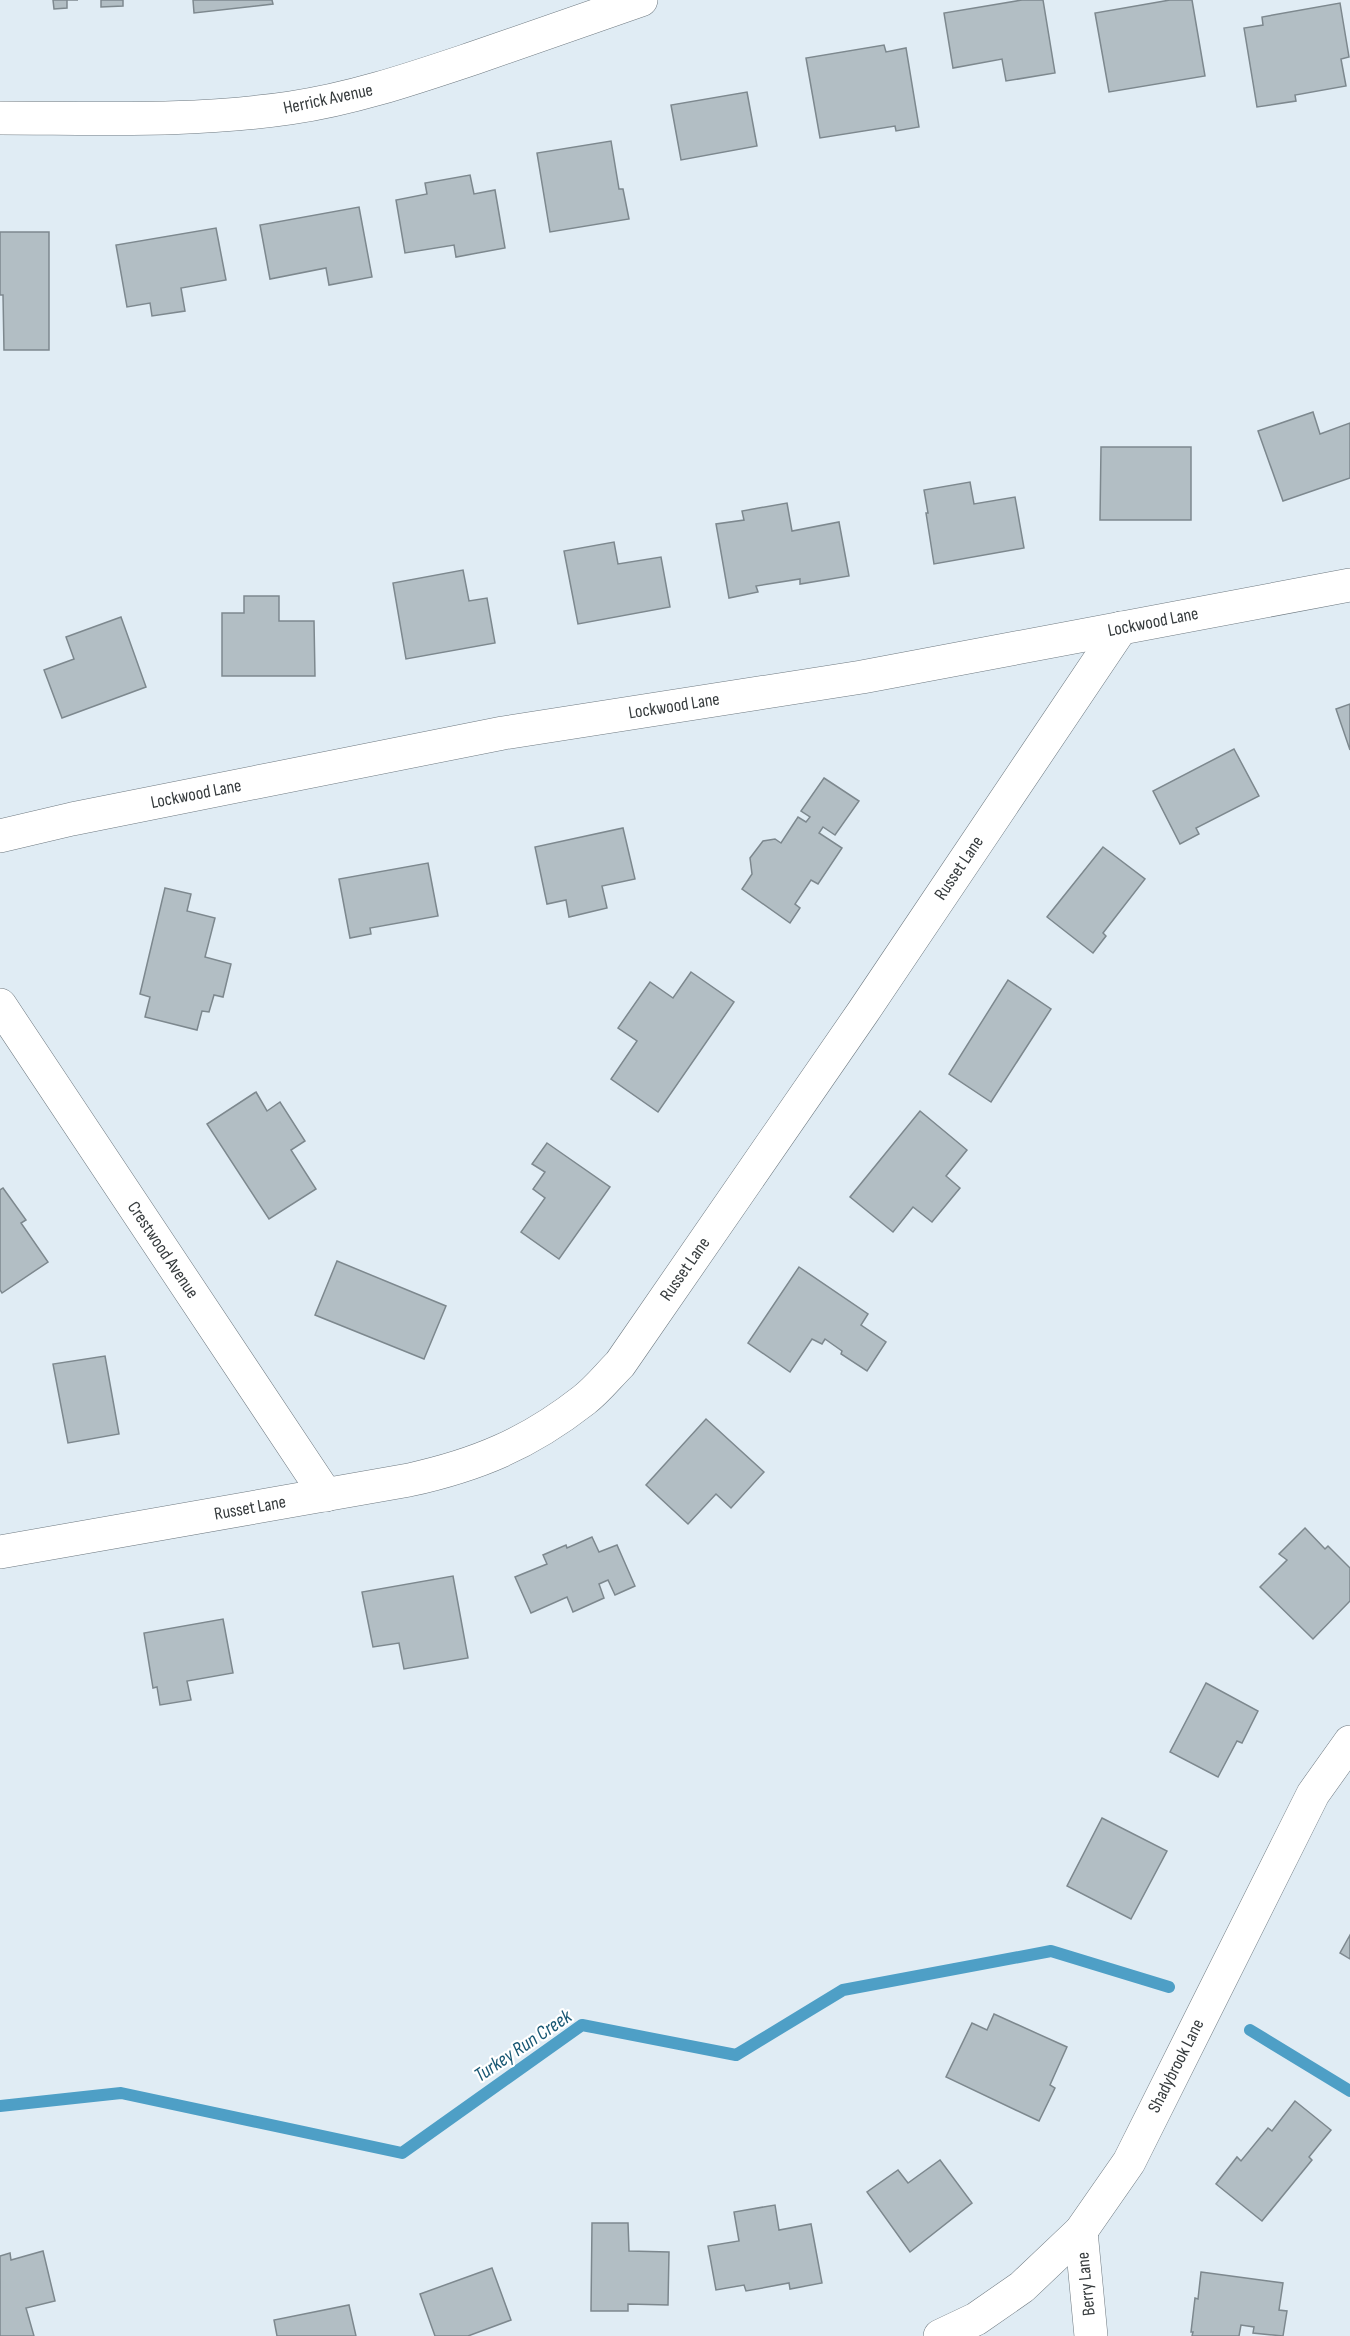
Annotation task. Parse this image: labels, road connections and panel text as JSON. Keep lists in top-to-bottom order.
{
  "streets": {
    "street": [
      "Herrick Avenue",
      "Lockwood Lane",
      "Russet Lane",
      "Crestwood Avenue",
      "Shadybrook Lane",
      "Berry Lane"
    ]
  },
  "crossings": [
    ["Lockwood Lane", "Russet Lane"],
    ["Russet Lane", "Crestwood Avenue"],
    ["Shadybrook Lane", "Berry Lane"]
  ],
  "water": ["Turkey Run Creek"]
}
